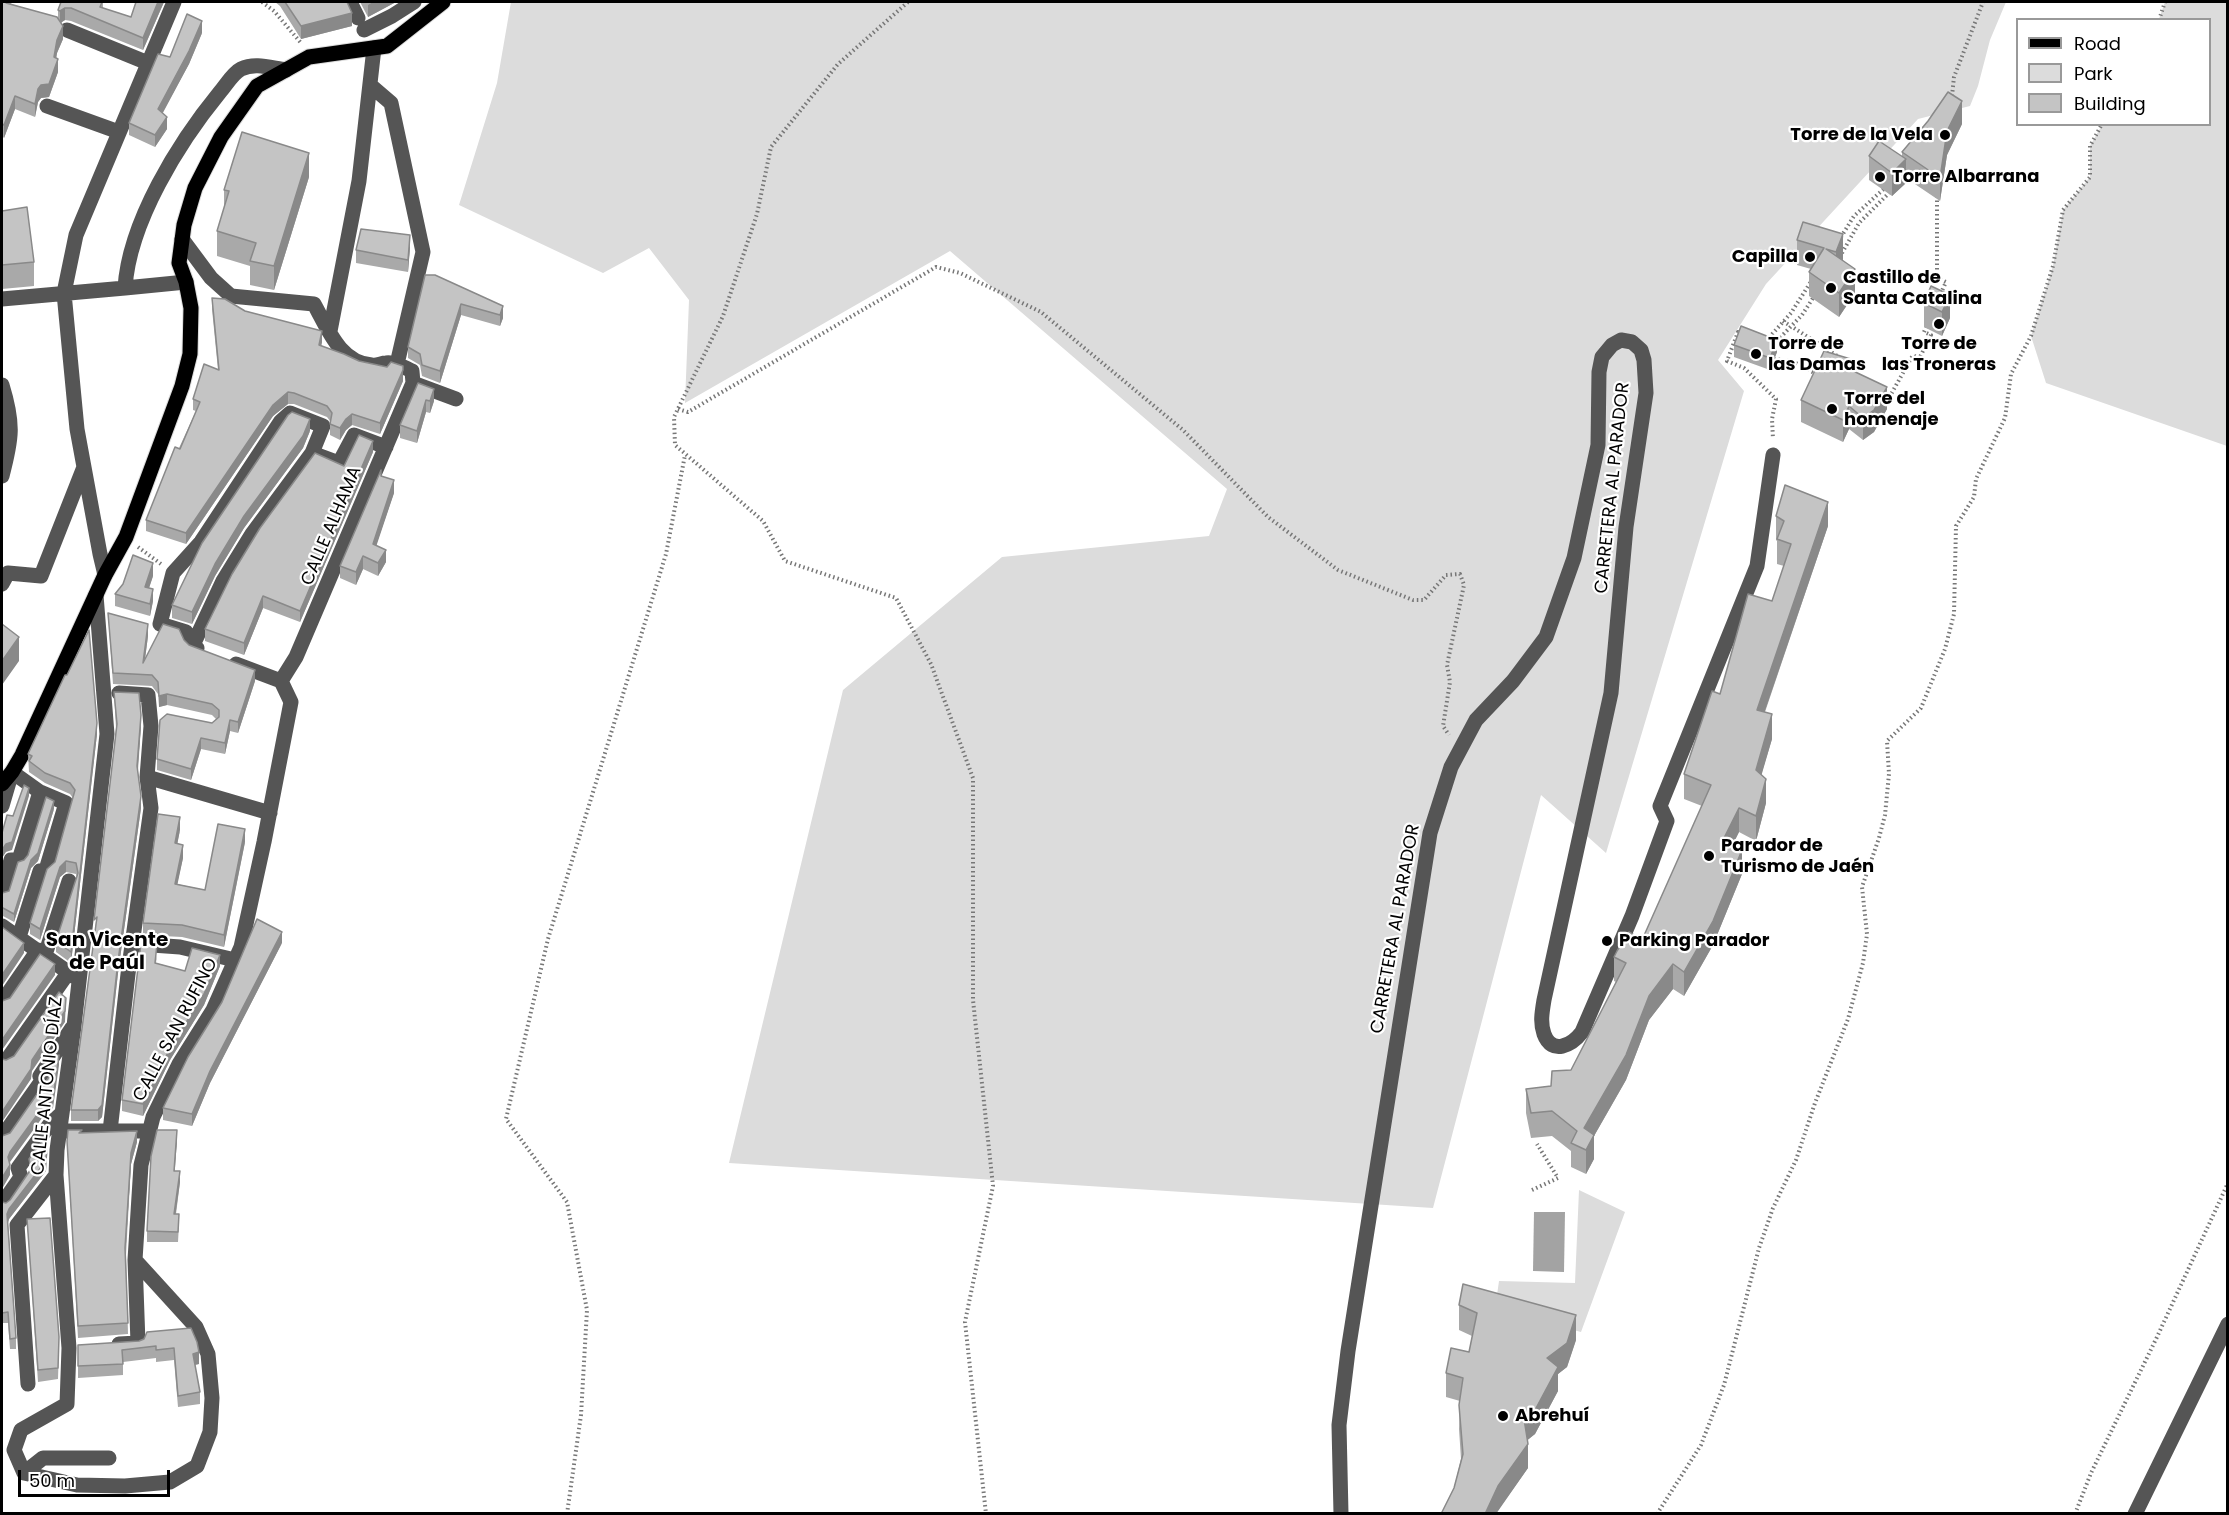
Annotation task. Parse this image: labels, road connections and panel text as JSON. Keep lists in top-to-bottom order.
{
  "streets": {
    "street": [
      "CARRETERA AL PARADOR",
      "CALLE ALHAMA",
      "CALLE SAN RUFINO",
      "CALLE ANTONIO DÍAZ"
    ]
  },
  "crossings": [
    ["CALLE ALHAMA", "CALLE SAN RUFINO"]
  ],
  "districts": ["San Vicente de Paúl"],
  "places": [
    "Torre de la Vela",
    "Torre Albarrana",
    "Capilla",
    "Castillo de Santa Catalina",
    "Torre de las Troneras",
    "Torre de las Damas",
    "Torre del homenaje",
    "Parador de Turismo de Jaén",
    "Parking Parador",
    "Abrehuí"
  ],
  "legend": ["Road", "Park", "Building"],
  "scale_bar": "50 m"
}
